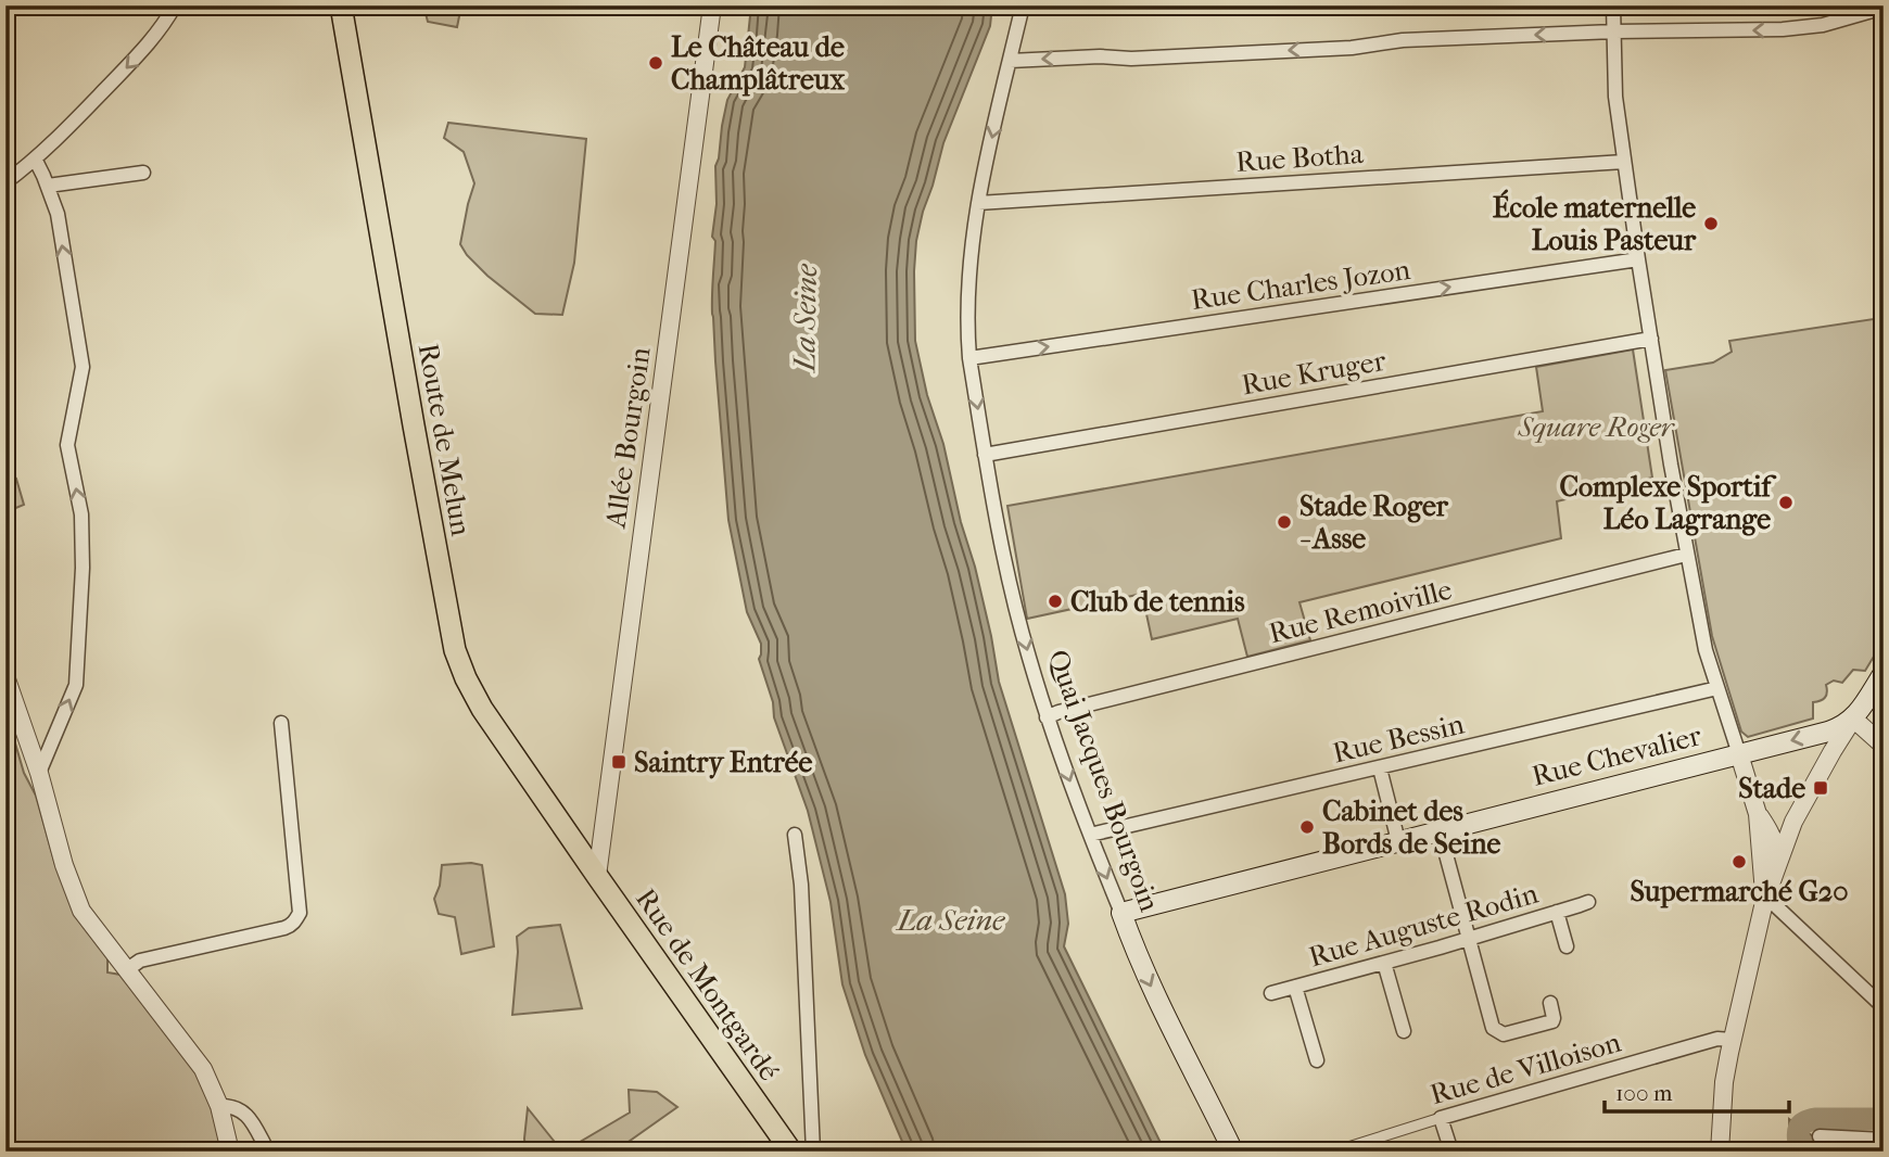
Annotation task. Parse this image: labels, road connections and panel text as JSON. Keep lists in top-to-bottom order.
{
  "streets": {
    "main road": [
      "Route de Melun",
      "Rue Chevalier",
      "Quai Jacques Bourgoin",
      "Rue de Montgardé"
    ],
    "street": [
      "Rue Botha",
      "Rue Charles Jozon",
      "Rue Kruger",
      "Allée Bourgoin",
      "Rue Remoiville",
      "Rue Bessin",
      "Rue Auguste Rodin",
      "Rue de Villoison"
    ]
  },
  "crossings": [
    ["Rue Botha", "Quai Jacques Bourgoin"],
    ["Rue Charles Jozon", "Quai Jacques Bourgoin"],
    ["Rue Kruger", "Quai Jacques Bourgoin"],
    ["Allée Bourgoin", "Rue de Montgardé"],
    ["Route de Melun", "Rue de Montgardé"],
    ["Rue Remoiville", "Quai Jacques Bourgoin"],
    ["Rue Bessin", "Quai Jacques Bourgoin"],
    ["Rue Chevalier", "Quai Jacques Bourgoin"]
  ],
  "one_way": ["Rue Charles Jozon", "Quai Jacques Bourgoin"],
  "water": ["La Seine"],
  "parks": ["Square Roger"],
  "places": {
    "other": [
      "Le Château de Champlâtreux",
      "École maternelle Louis Pasteur",
      "Complexe Sportif Léo Lagrange",
      "Stade Roger - Asse",
      "Club de tennis",
      "Cabinet des Bords de Seine",
      "Supermarché G20"
    ],
    "transit": ["Saintry Entrée", "Stade"]
  },
  "scale_bar": "100 m"
}
